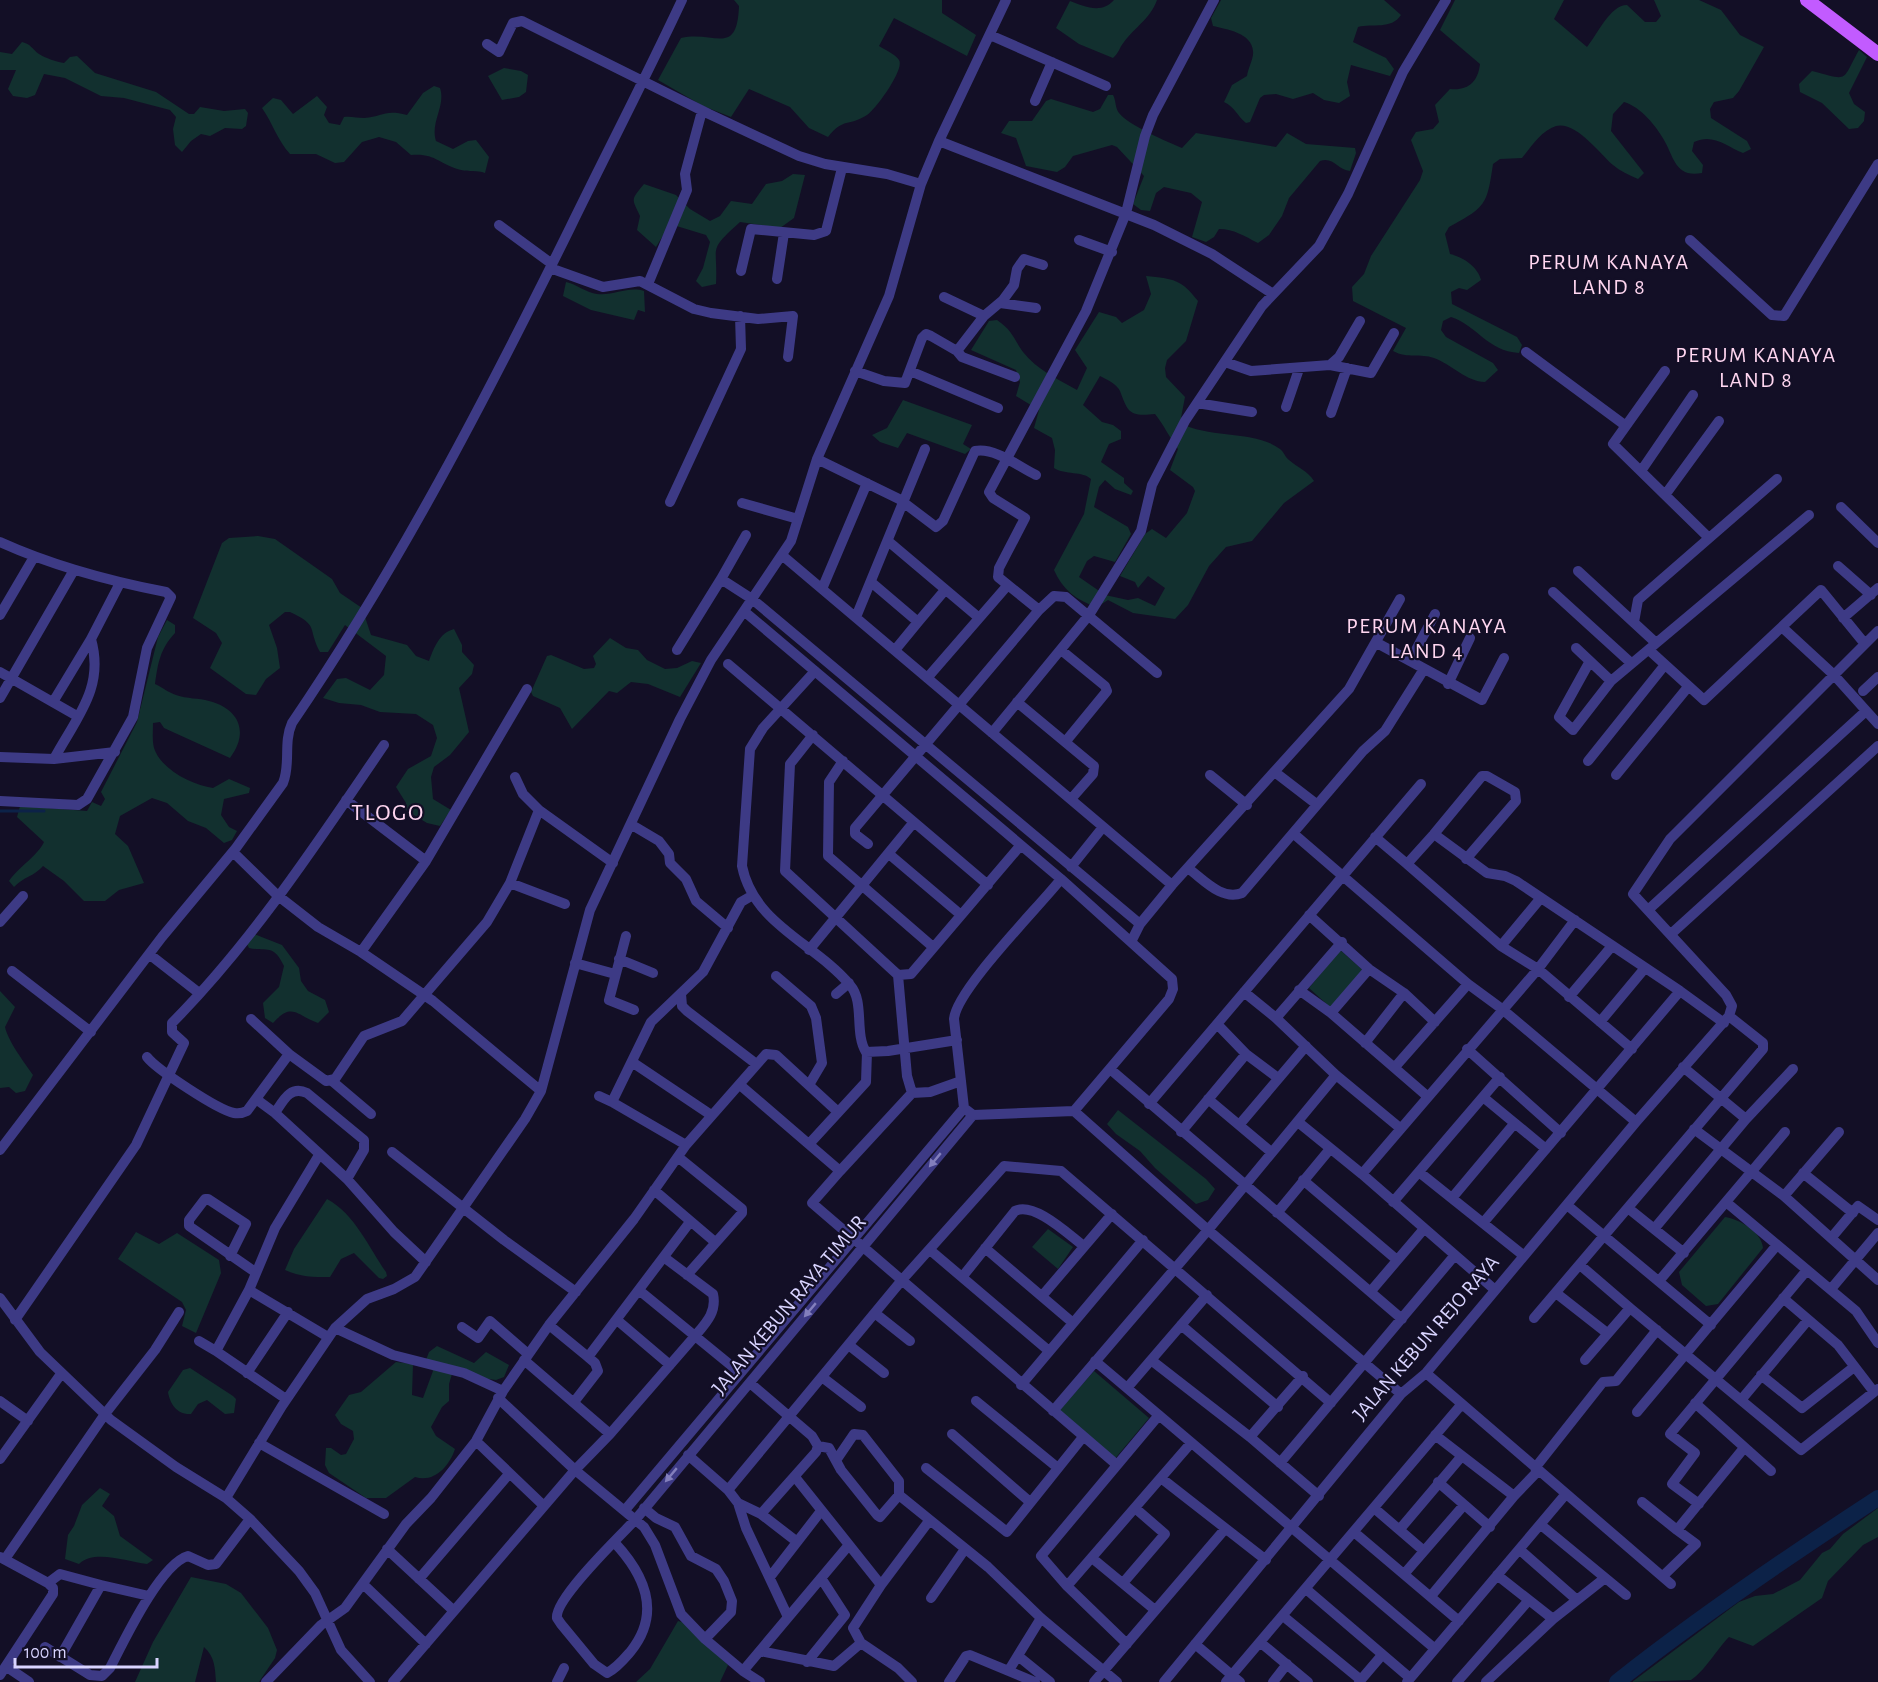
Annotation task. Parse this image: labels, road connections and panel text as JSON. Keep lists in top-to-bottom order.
{
  "streets": {
    "street": ["JALAN KEBUN RAYA TIMUR", "JALAN KEBUN REJO RAYA"]
  },
  "districts": [
    "PERUM KANAYA LAND 8",
    "PERUM KANAYA LAND 8",
    "PERUM KANAYA LAND 4",
    "TLOGO"
  ],
  "scale_bar": "100 m"
}
